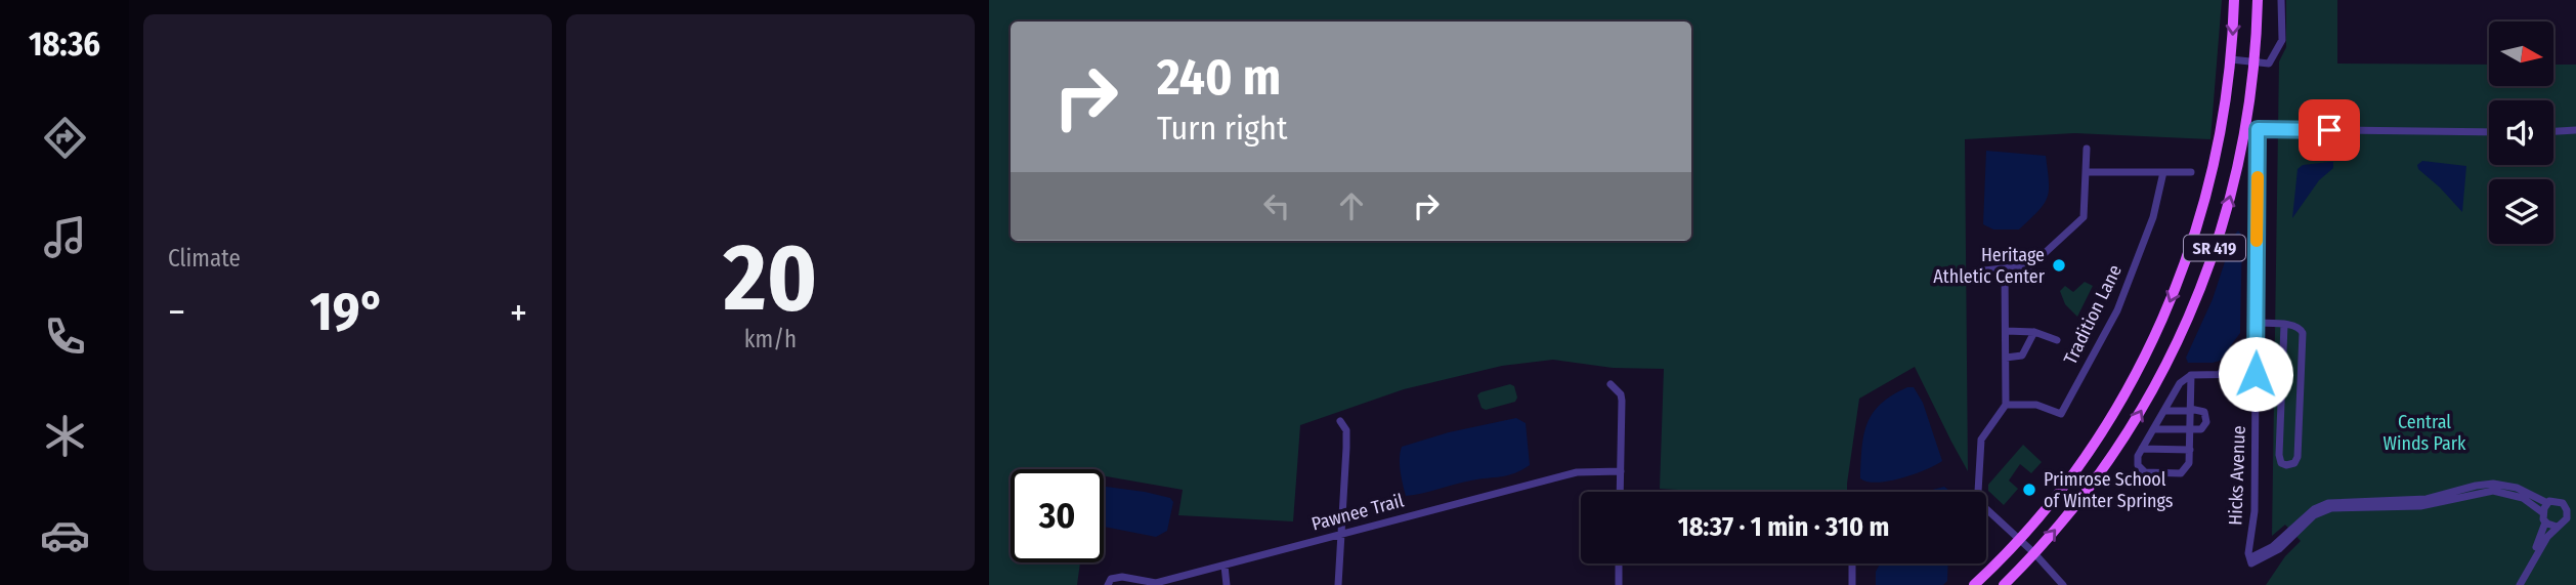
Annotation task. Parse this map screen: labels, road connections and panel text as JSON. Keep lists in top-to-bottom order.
{
  "streets": {
    "main road": ["SR 419"],
    "street": ["Tradition Lane", "Hicks Avenue", "Pawnee Trail"]
  },
  "parks": ["Central Winds Park"],
  "places": ["Heritage Athletic Center", "Primrose School of Winter Springs"],
  "north": "right",
  "page": {
    "tabs": "18:36",
    "tile": [
      "Climate",
      ["20", "km/h"]
    ],
    "turn": ["240 m", "Turn right"],
    "heat": ["−", "19°", "+"],
    "limit": "30",
    "trip": "18:37 · 1 min · 310 m"
  }
}
